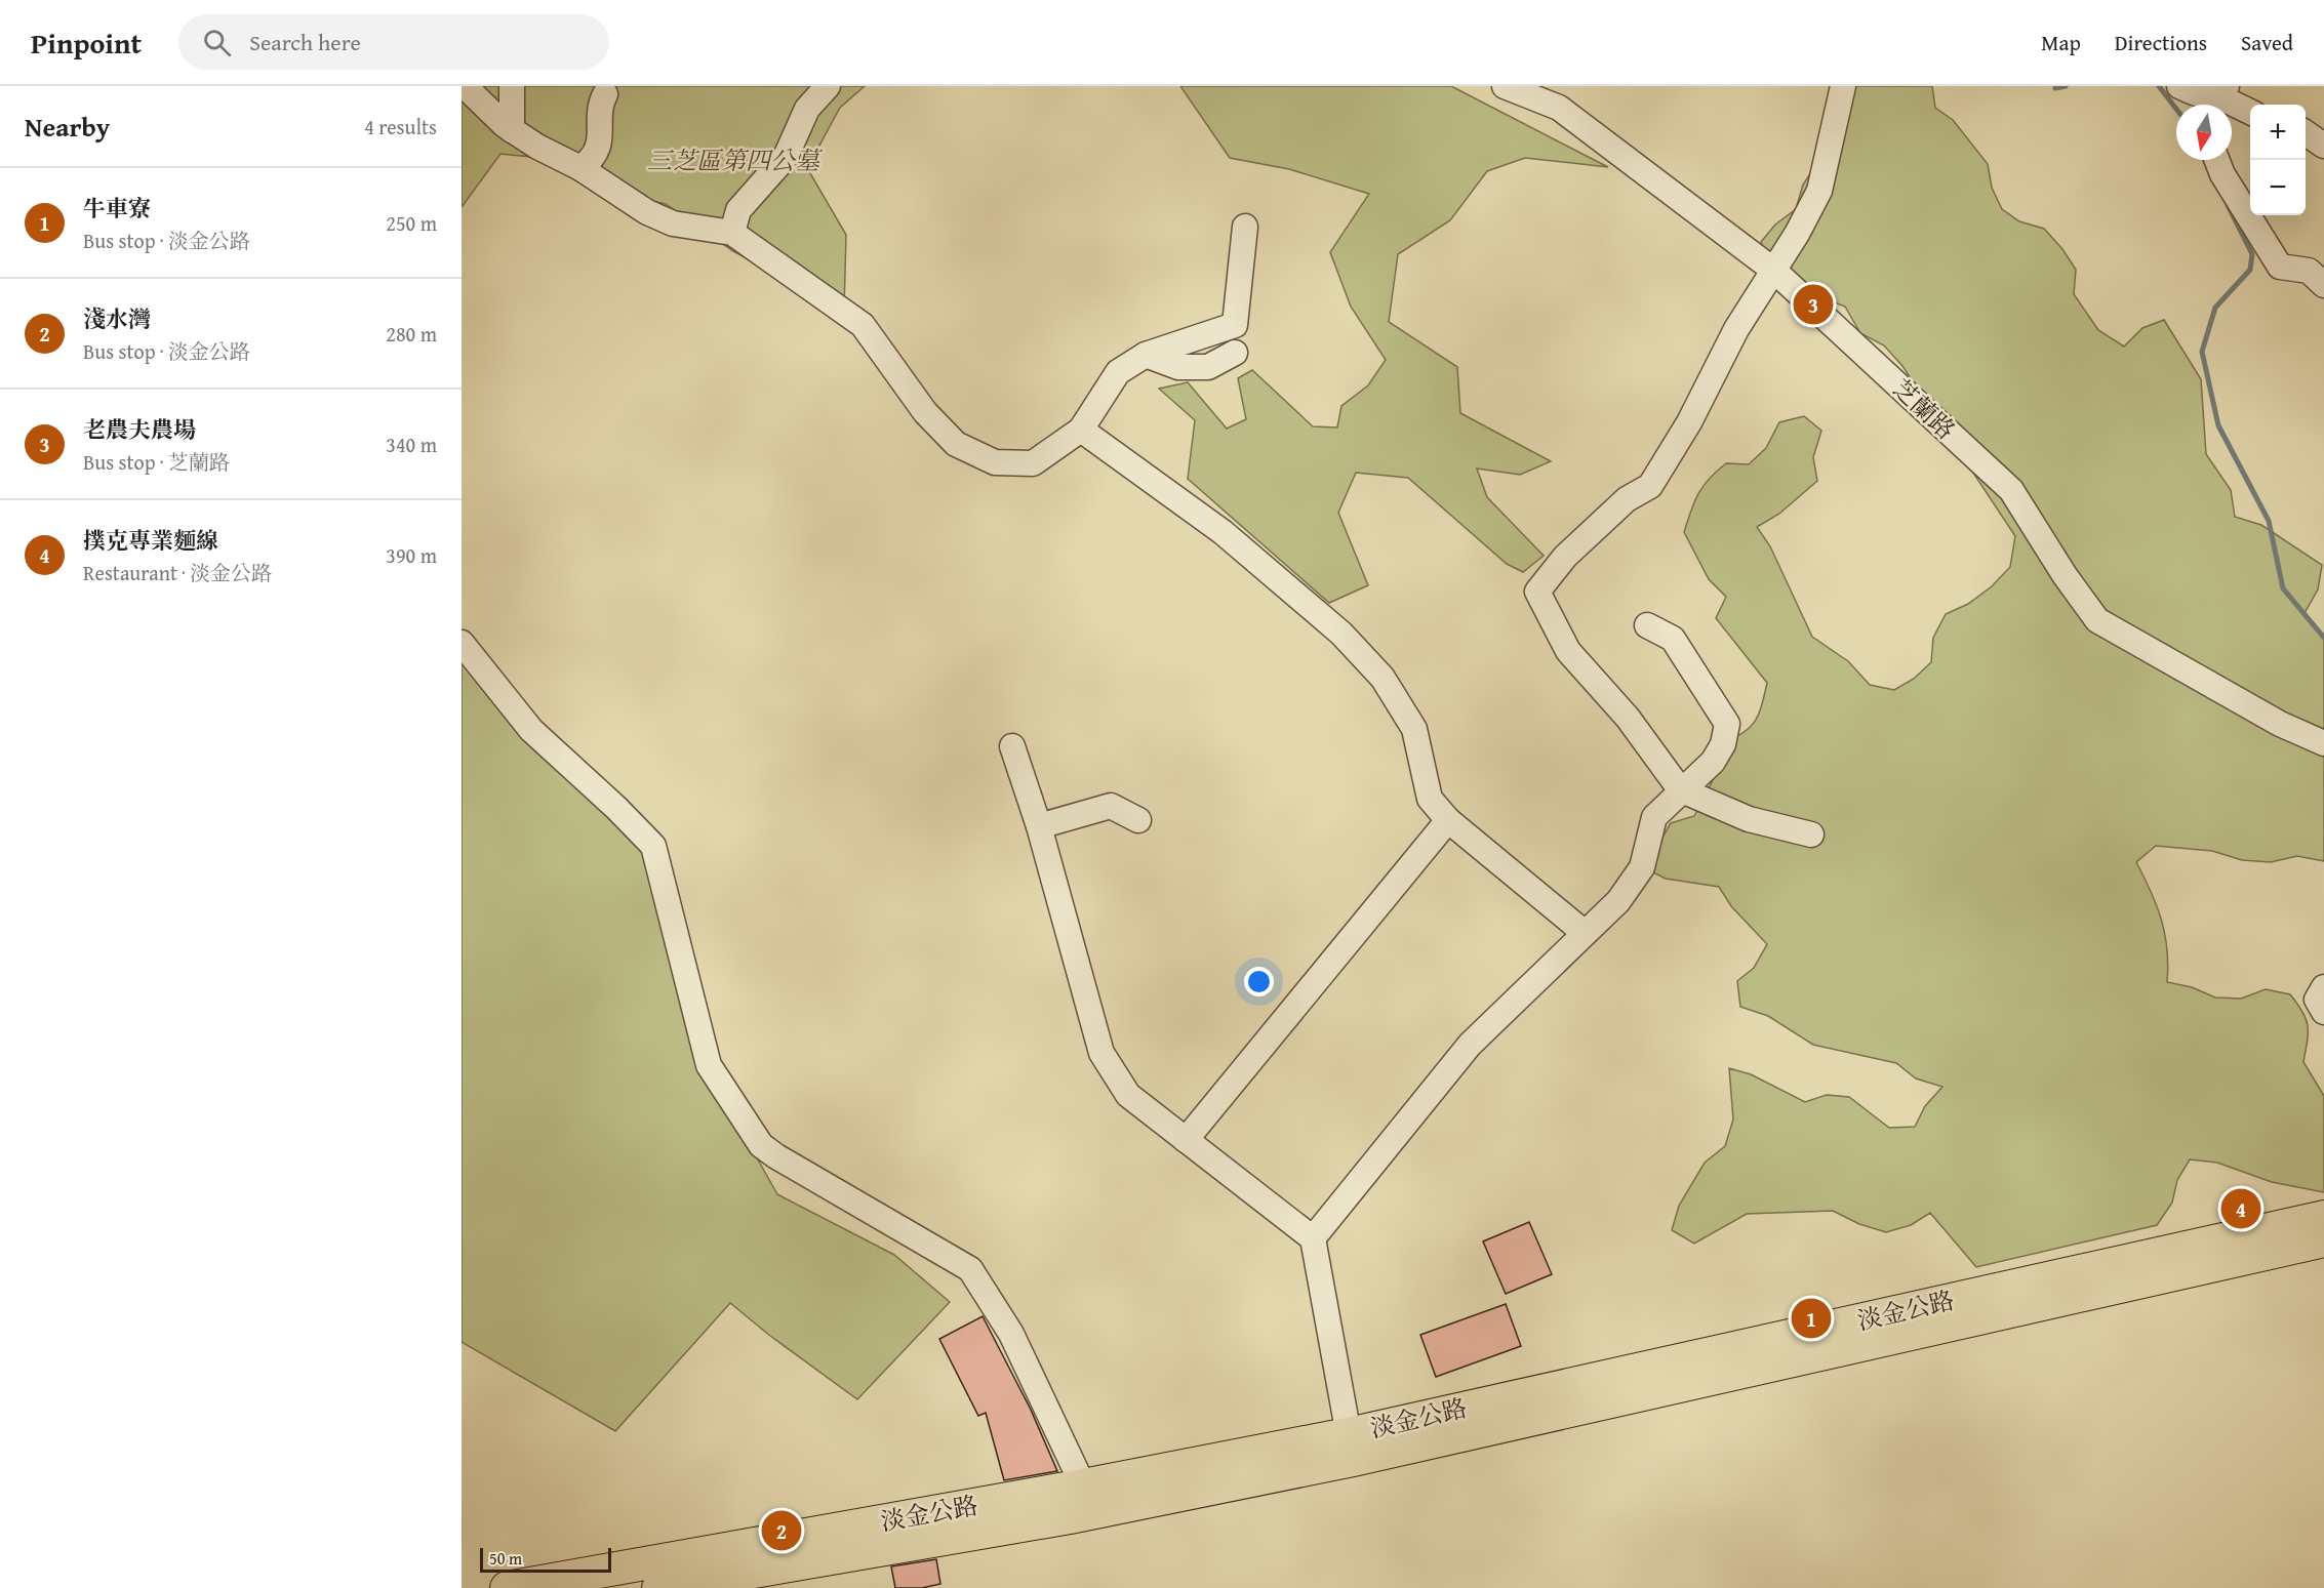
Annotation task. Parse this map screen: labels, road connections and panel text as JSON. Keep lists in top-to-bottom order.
{
  "streets": {
    "main road": ["淡金公路"],
    "street": ["芝蘭路"]
  },
  "parks": ["三芝區第四公墓"],
  "scale_bar": "50 m",
  "north": "bottom",
  "page": {
    "header": "Pinpoint",
    "search": "Search here",
    "nav": ["Map", "Directions", "Saved"],
    "heading": ["Nearby", "4 results"],
    "map_buttons": ["+", "−"],
    "list": [
      {
        "mark": "1",
        "name": "牛車寮",
        "note": "Bus stop · 淡金公路",
        "value": "250 m"
      },
      {
        "mark": "2",
        "name": "淺水灣",
        "note": "Bus stop · 淡金公路",
        "value": "280 m"
      },
      {
        "mark": "3",
        "name": "老農夫農場",
        "note": "Bus stop · 芝蘭路",
        "value": "340 m"
      },
      {
        "mark": "4",
        "name": "撲克專業麵線",
        "note": "Restaurant · 淡金公路",
        "value": "390 m"
      }
    ],
    "pins": [
      "3",
      "4",
      "1",
      "2"
    ],
    "scale": "50 m"
  }
}
